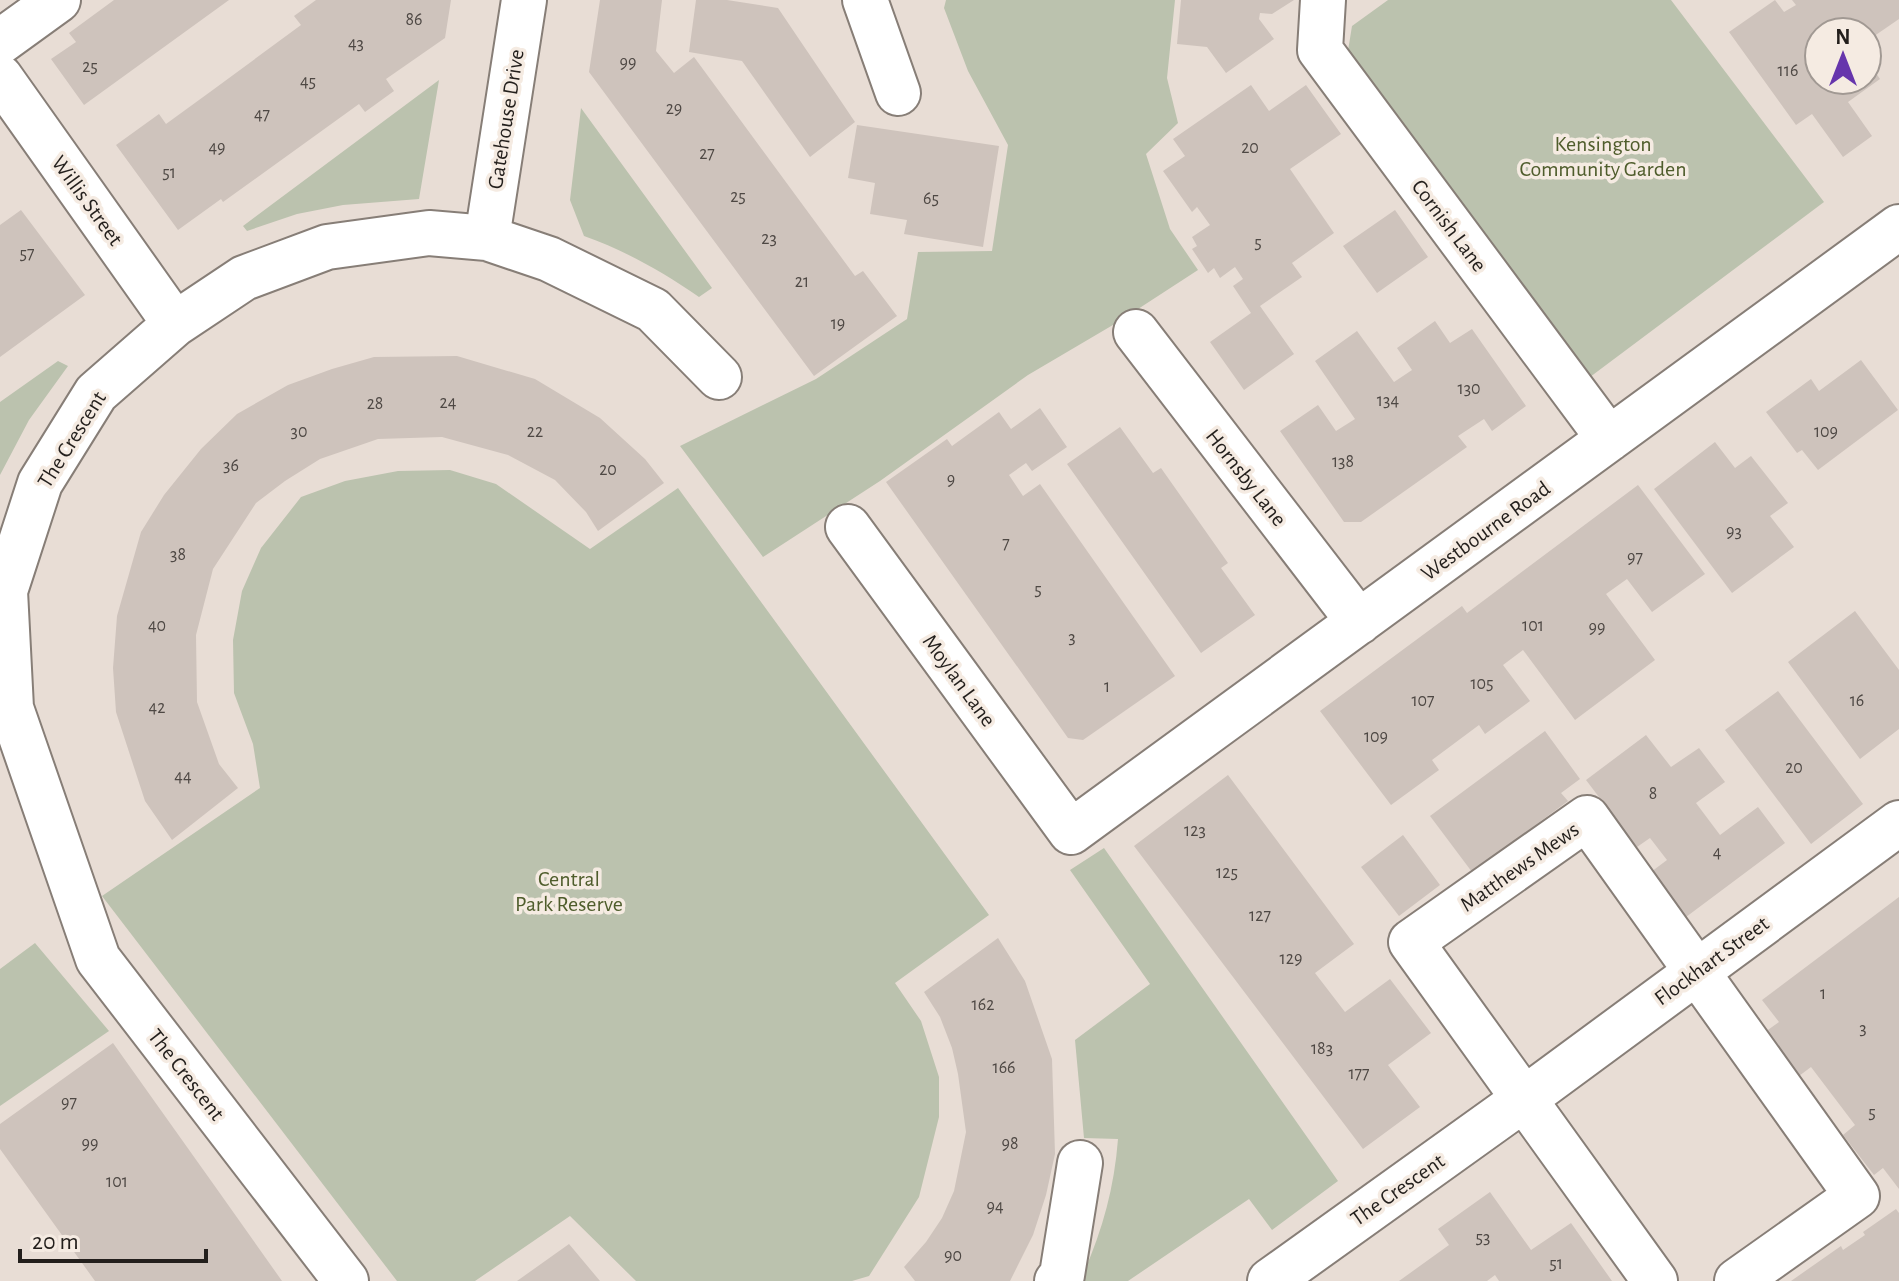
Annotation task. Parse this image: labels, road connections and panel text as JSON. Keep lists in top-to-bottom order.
{
  "streets": {
    "street": [
      "Gatehouse Drive",
      "Willis Street",
      "Cornish Lane",
      "The Crescent",
      "Hornsby Lane",
      "Westbourne Road",
      "Moylan Lane",
      "Matthews Mews",
      "Flockhart Street"
    ]
  },
  "crossings": [
    ["Gatehouse Drive", "The Crescent"],
    ["Willis Street", "The Crescent"],
    ["Cornish Lane", "Westbourne Road"],
    ["The Crescent", "Matthews Mews"],
    ["The Crescent", "Flockhart Street"],
    ["Hornsby Lane", "Westbourne Road"],
    ["Westbourne Road", "Moylan Lane"],
    ["Matthews Mews", "Flockhart Street"]
  ],
  "parks": ["Kensington Community Garden", "Central Park Reserve"],
  "house_numbers": [
    "86",
    "43",
    "99",
    "25",
    "116",
    "45",
    "29",
    "47",
    "49",
    "20",
    "27",
    "51",
    "25",
    "65",
    "23",
    "5",
    "57",
    "21",
    "19",
    "130",
    "134",
    "24",
    "28",
    "30",
    "22",
    "109",
    "138",
    "36",
    "20",
    "9",
    "93",
    "7",
    "38",
    "97",
    "5",
    "40",
    "101",
    "99",
    "3",
    "105",
    "1",
    "107",
    "16",
    "42",
    "109",
    "20",
    "44",
    "8",
    "123",
    "4",
    "125",
    "127",
    "129",
    "1",
    "162",
    "3",
    "183",
    "166",
    "177",
    "97",
    "5",
    "99",
    "98",
    "101",
    "94",
    "53",
    "90",
    "51"
  ],
  "scale_bar": "20 m",
  "north": "top"
}
